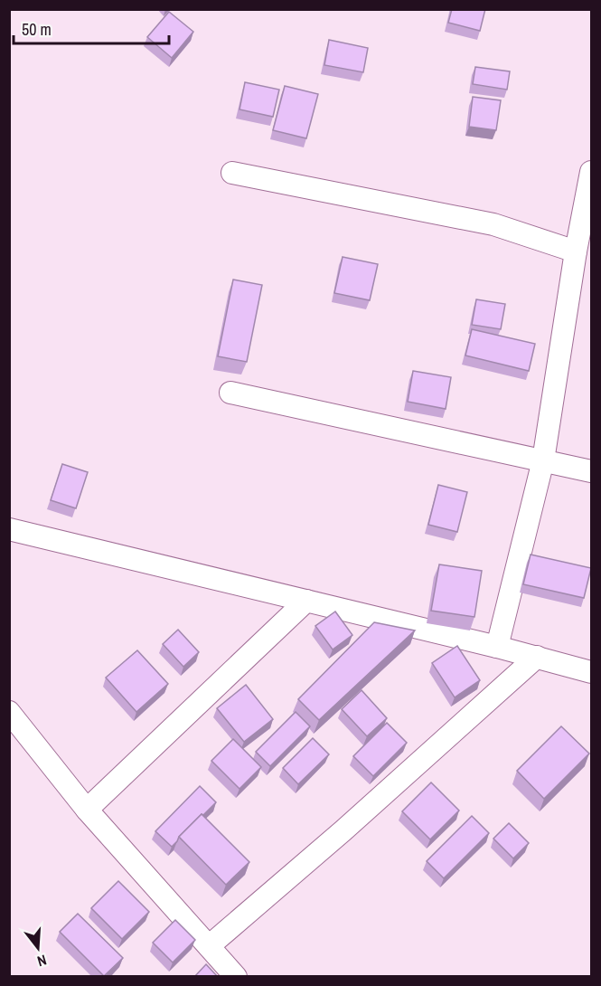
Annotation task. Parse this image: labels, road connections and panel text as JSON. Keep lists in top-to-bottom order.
{
  "scale_bar": "50 m",
  "north": "bottom"
}
